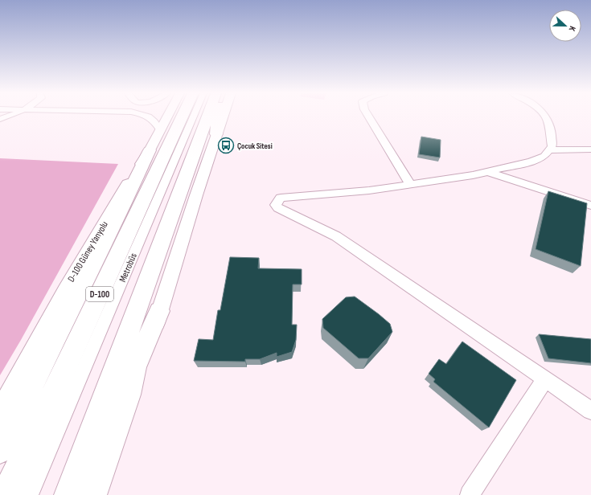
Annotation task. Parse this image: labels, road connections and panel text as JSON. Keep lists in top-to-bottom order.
{
  "streets": {
    "highway": ["D-100"],
    "main road": ["D-100 Güney Yanyolu"],
    "street": ["Metrobüs"]
  },
  "places": {
    "bus stop": ["Çocuk Sitesi"]
  },
  "north": "right"
}
